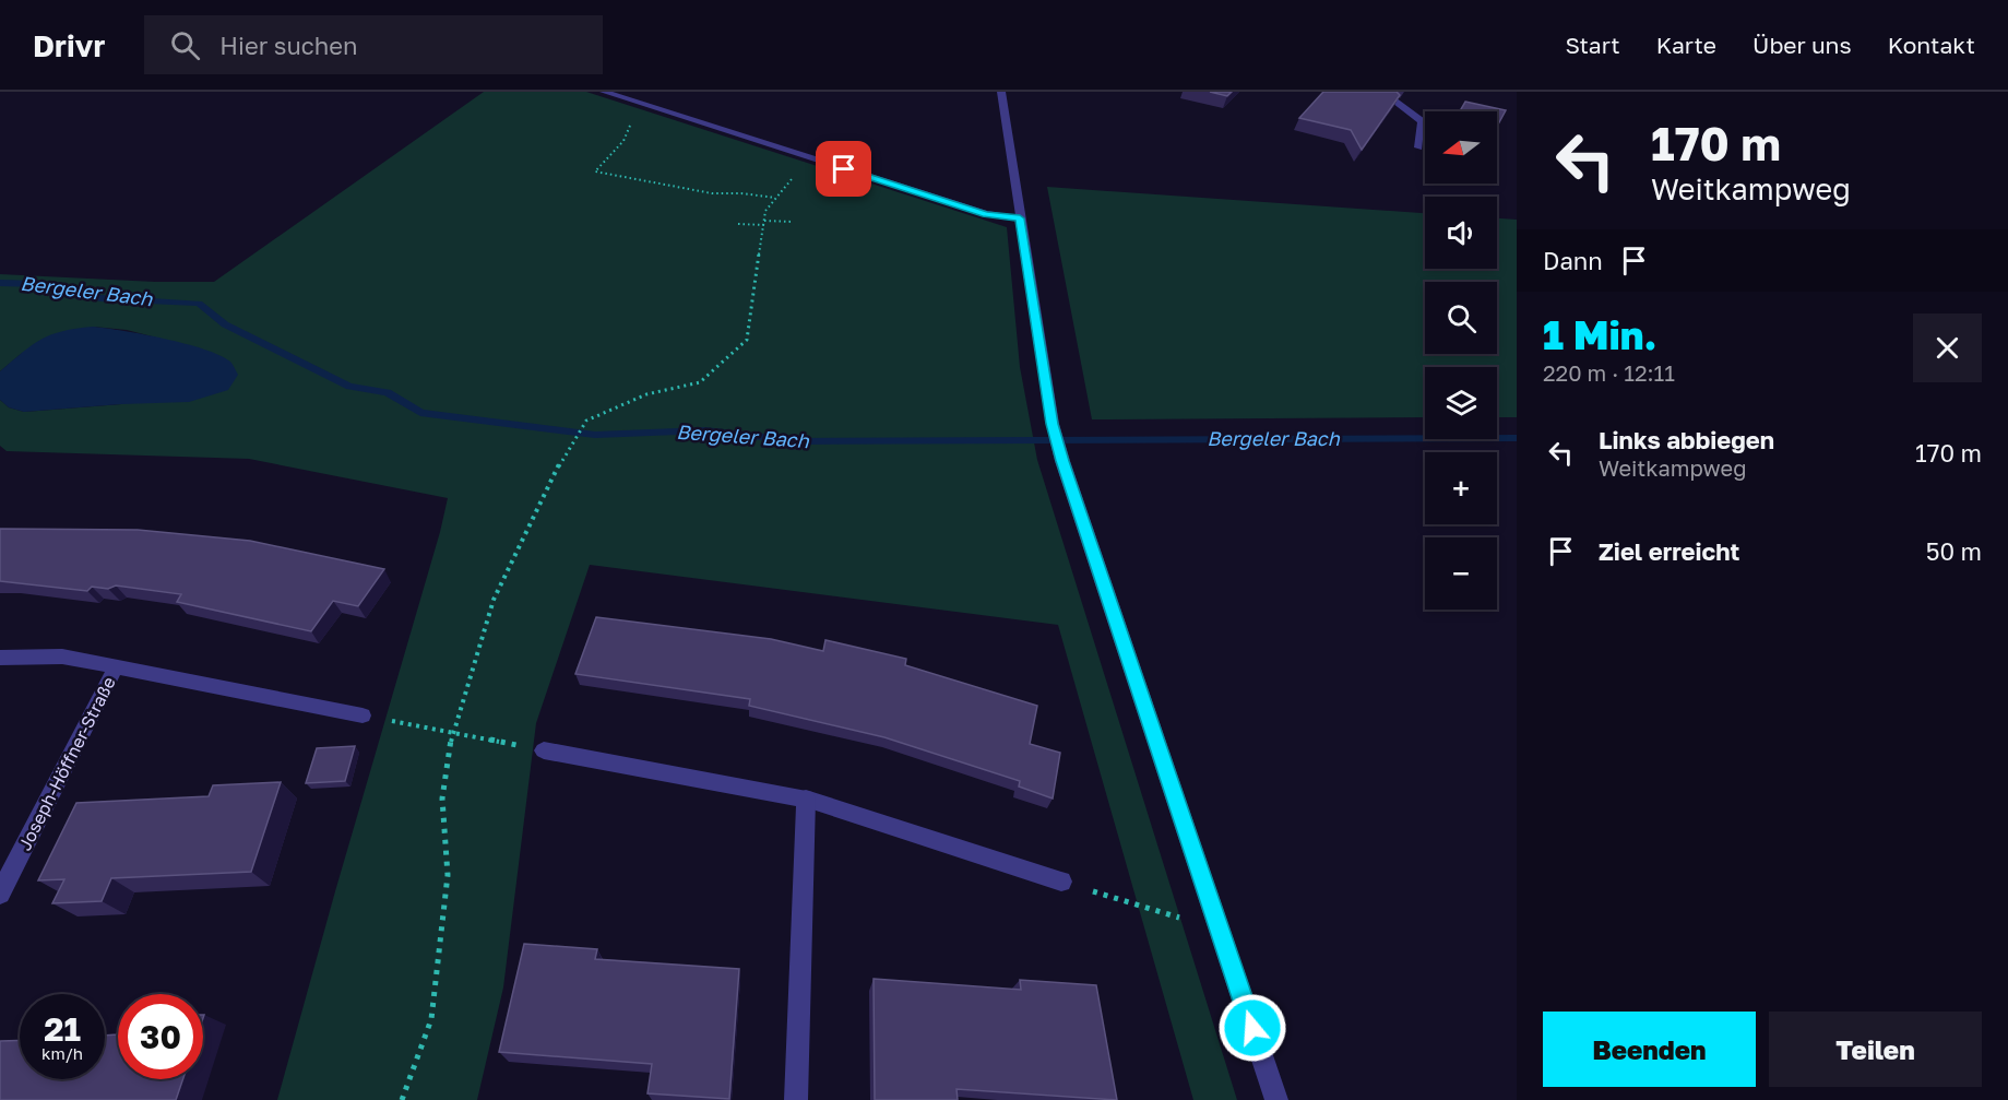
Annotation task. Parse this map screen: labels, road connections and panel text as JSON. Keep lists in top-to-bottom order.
{
  "streets": {
    "street": ["Joseph-Höffner-Straße"]
  },
  "water": ["Bergeler Bach"],
  "north": "left",
  "page": {
    "header": "Drivr",
    "search": "Hier suchen",
    "nav": [
      "Start",
      "Karte",
      "Über uns",
      "Kontakt"
    ],
    "turn": ["170 m", "Weitkampweg"],
    "map_buttons": ["+", "−"],
    "then": "Dann",
    "heading": ["1 Min.", "220 m · 12:11"],
    "list": [
      {
        "name": "Links abbiegen",
        "note": "Weitkampweg",
        "value": "170 m"
      },
      {
        "name": "Ziel erreicht",
        "value": "50 m"
      }
    ],
    "speed": "21 km/h",
    "limit": "30",
    "buttons": ["Beenden", "Teilen"]
  }
}
